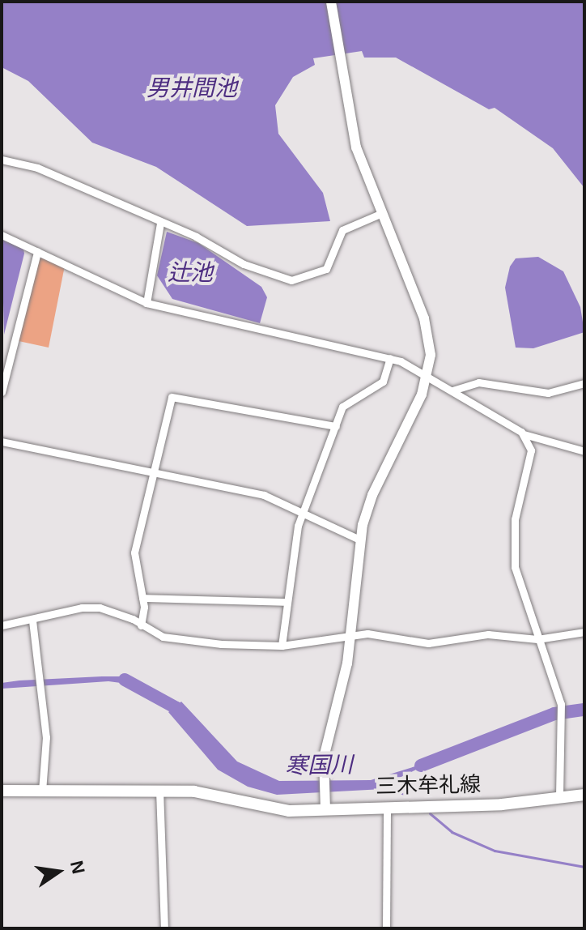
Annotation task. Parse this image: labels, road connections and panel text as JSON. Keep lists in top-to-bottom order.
{
  "streets": {
    "main road": ["三木牟礼線"]
  },
  "water": ["男井間池", "辻池", "寒国川"],
  "north": "right"
}
